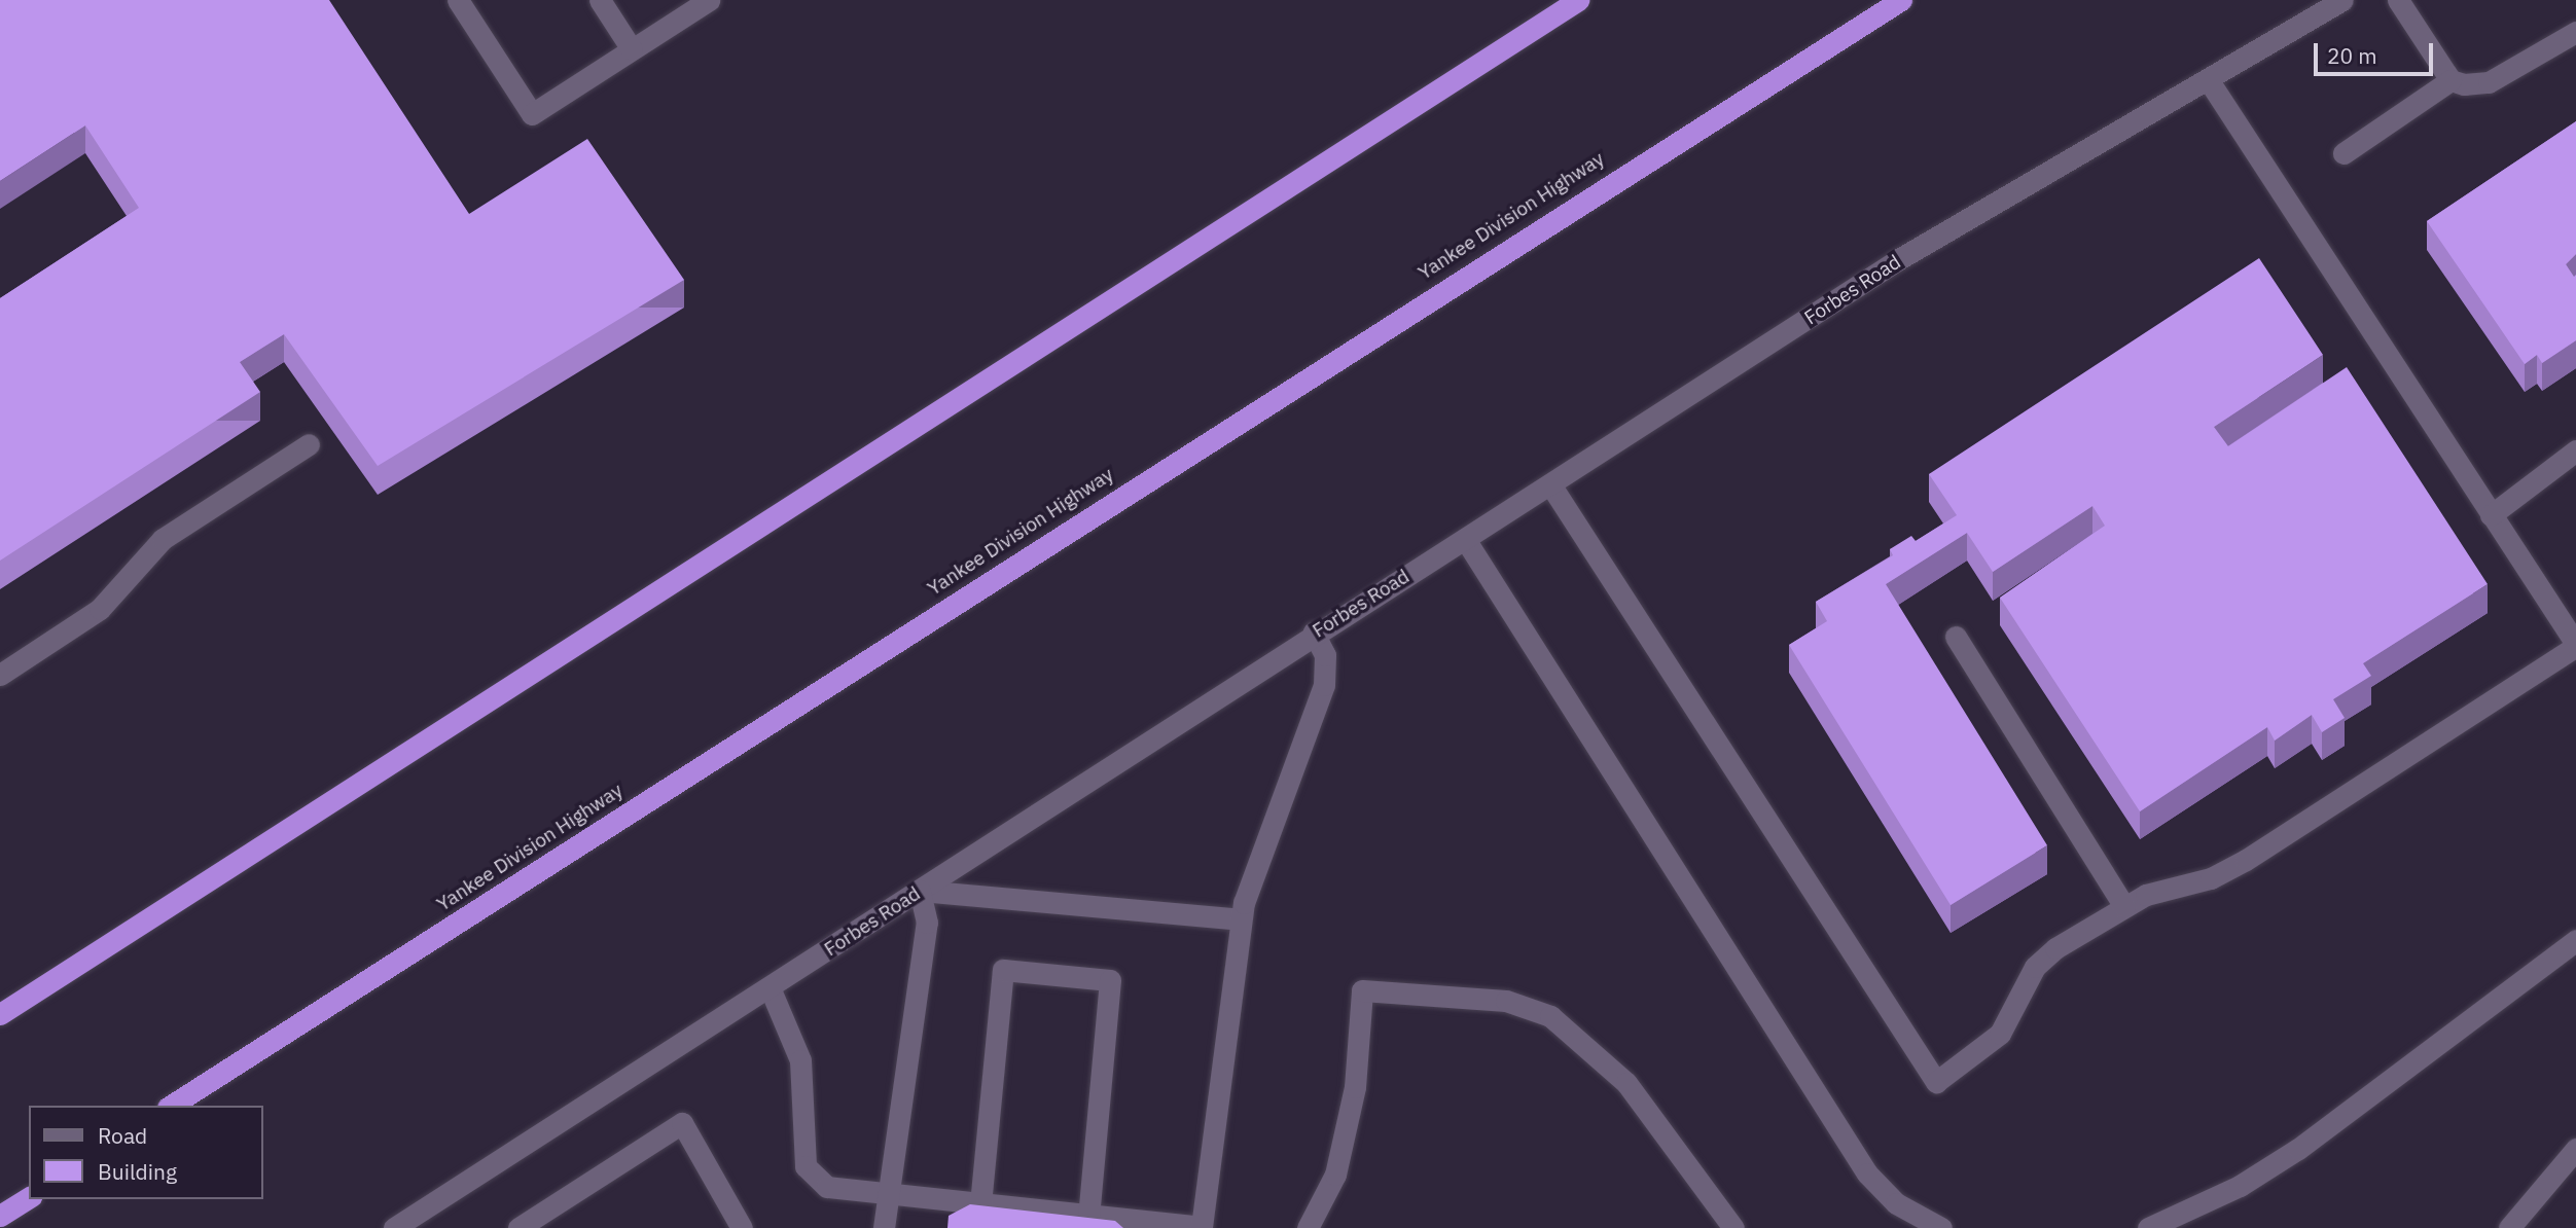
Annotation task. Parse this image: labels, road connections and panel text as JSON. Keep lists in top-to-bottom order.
{
  "streets": {
    "highway": ["Yankee Division Highway"],
    "street": ["Forbes Road"]
  },
  "legend": ["Road", "Building"],
  "scale_bar": "20 m"
}
